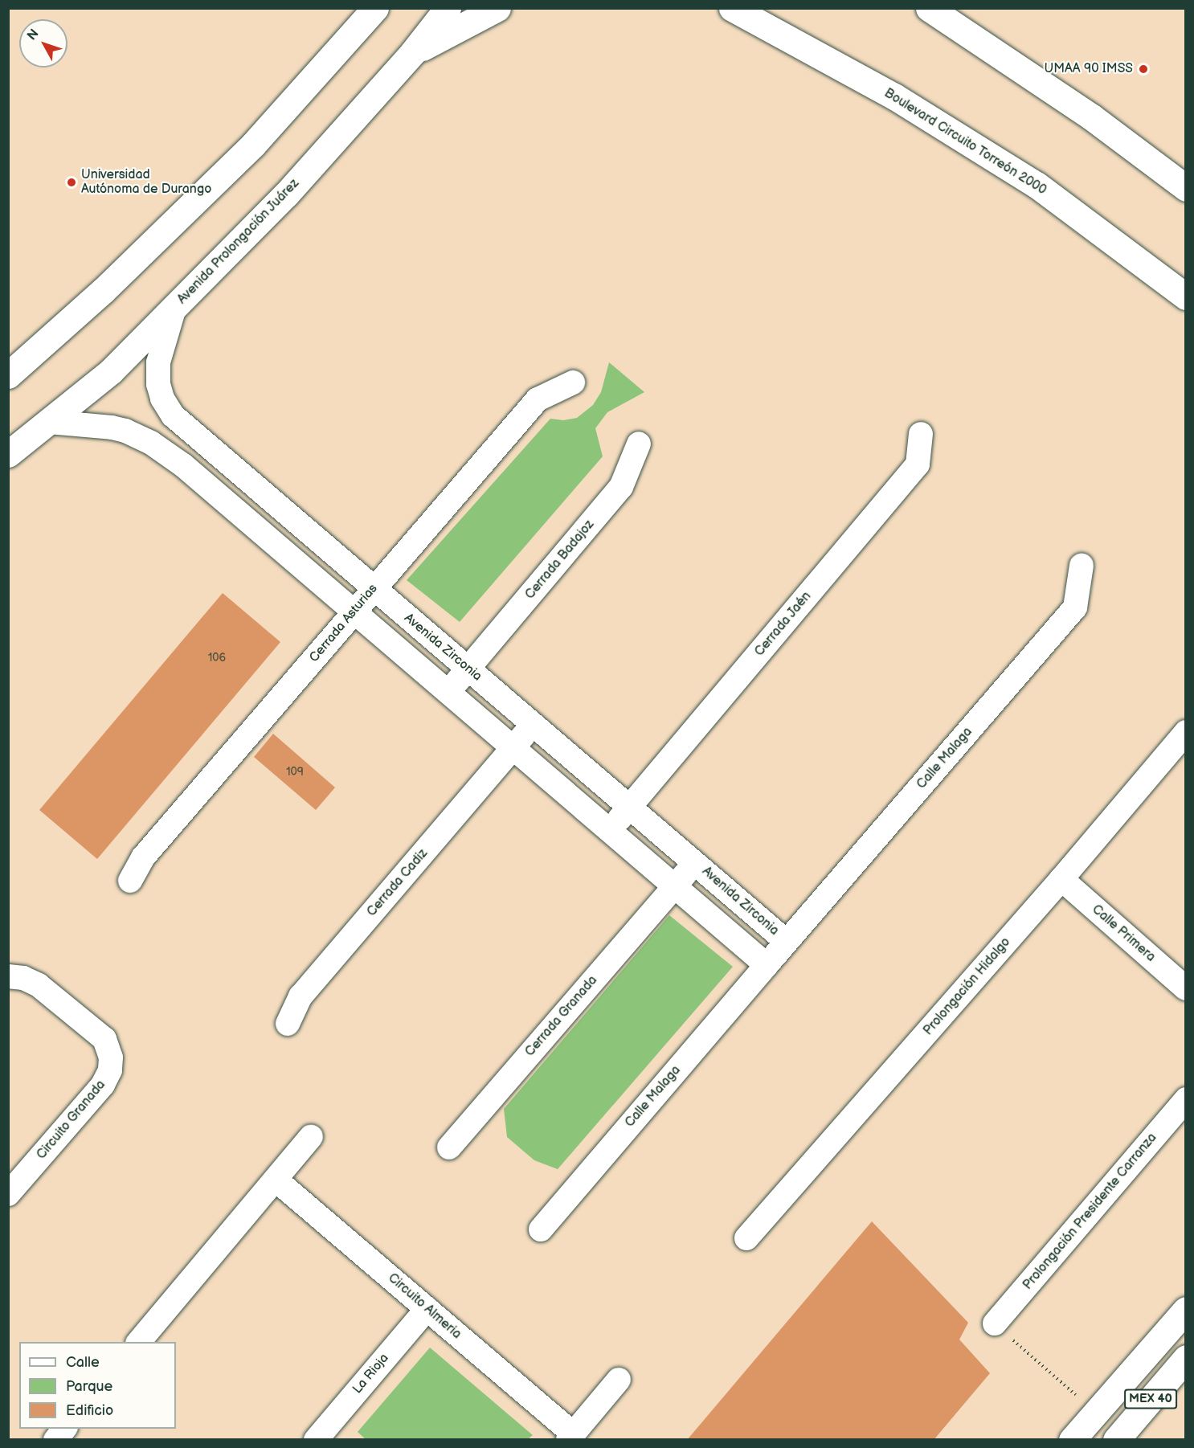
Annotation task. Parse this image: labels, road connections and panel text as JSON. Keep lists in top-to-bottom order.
{
  "streets": {
    "main road": ["Boulevard Circuito Torreón 2000", "Avenida Prolongación Juárez", "MEX 40"],
    "street": [
      "Cerrada Badajoz",
      "Cerrada Asturias",
      "Cerrada Jaén",
      "Avenida Zirconia",
      "Calle Malaga",
      "Cerrada Cadiz",
      "Calle Primera",
      "Prolongación Hidalgo",
      "Cerrada Granada",
      "Circuito Granada",
      "Prolongación Presidente Carranza",
      "Circuito Almeria",
      "La Rioja"
    ]
  },
  "crossings": [
    ["Avenida Prolongación Juárez", "Avenida Zirconia"],
    ["Cerrada Badajoz", "Avenida Zirconia"],
    ["Cerrada Asturias", "Avenida Zirconia"],
    ["Cerrada Jaén", "Avenida Zirconia"],
    ["Avenida Zirconia", "Calle Malaga"],
    ["Avenida Zirconia", "Cerrada Cadiz"],
    ["Avenida Zirconia", "Cerrada Granada"],
    ["Calle Primera", "Prolongación Hidalgo"],
    ["Circuito Almeria", "La Rioja"]
  ],
  "places": ["UMAA 90 IMSS", "Universidad Autónoma de Durango"],
  "house_numbers": ["106", "109"],
  "legend": ["Calle", "Parque", "Edificio"],
  "north": "top left"
}
